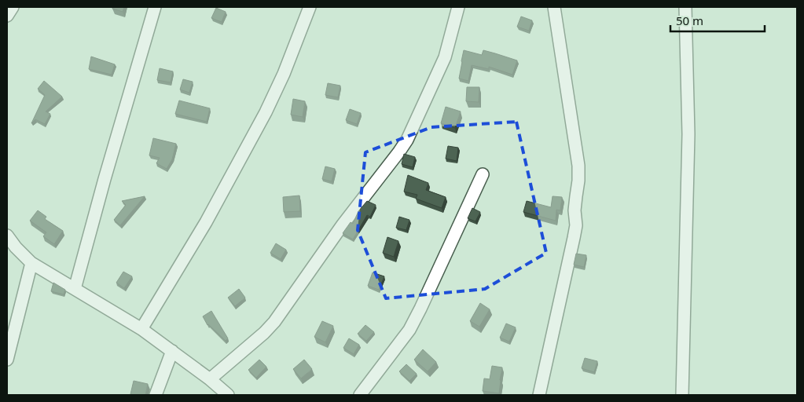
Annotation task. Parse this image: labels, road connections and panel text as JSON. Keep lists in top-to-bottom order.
{
  "scale_bar": "50 m"
}
